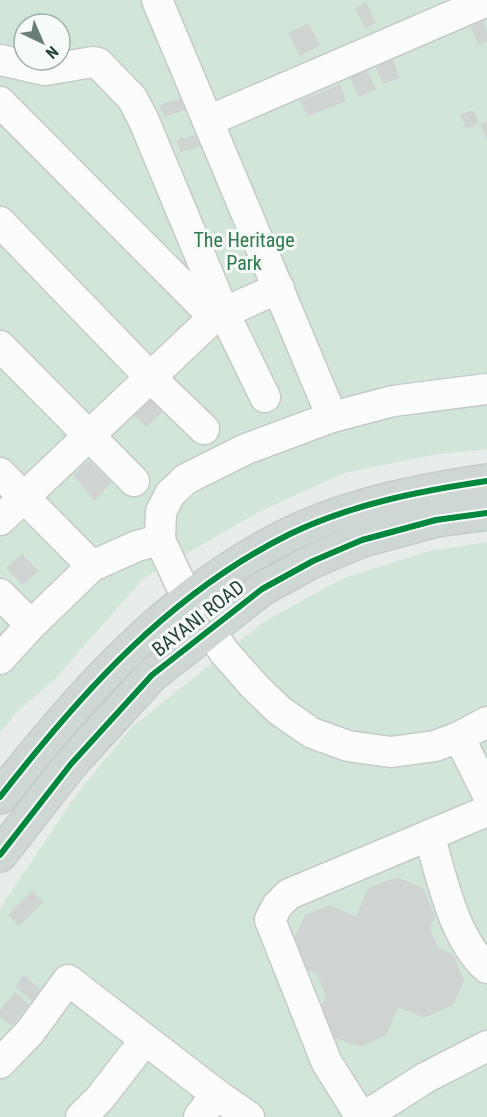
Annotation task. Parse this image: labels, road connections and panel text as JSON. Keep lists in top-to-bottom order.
{
  "streets": {
    "main road": ["BAYANI ROAD"]
  },
  "parks": ["The Heritage Park"],
  "north": "bottom right"
}
